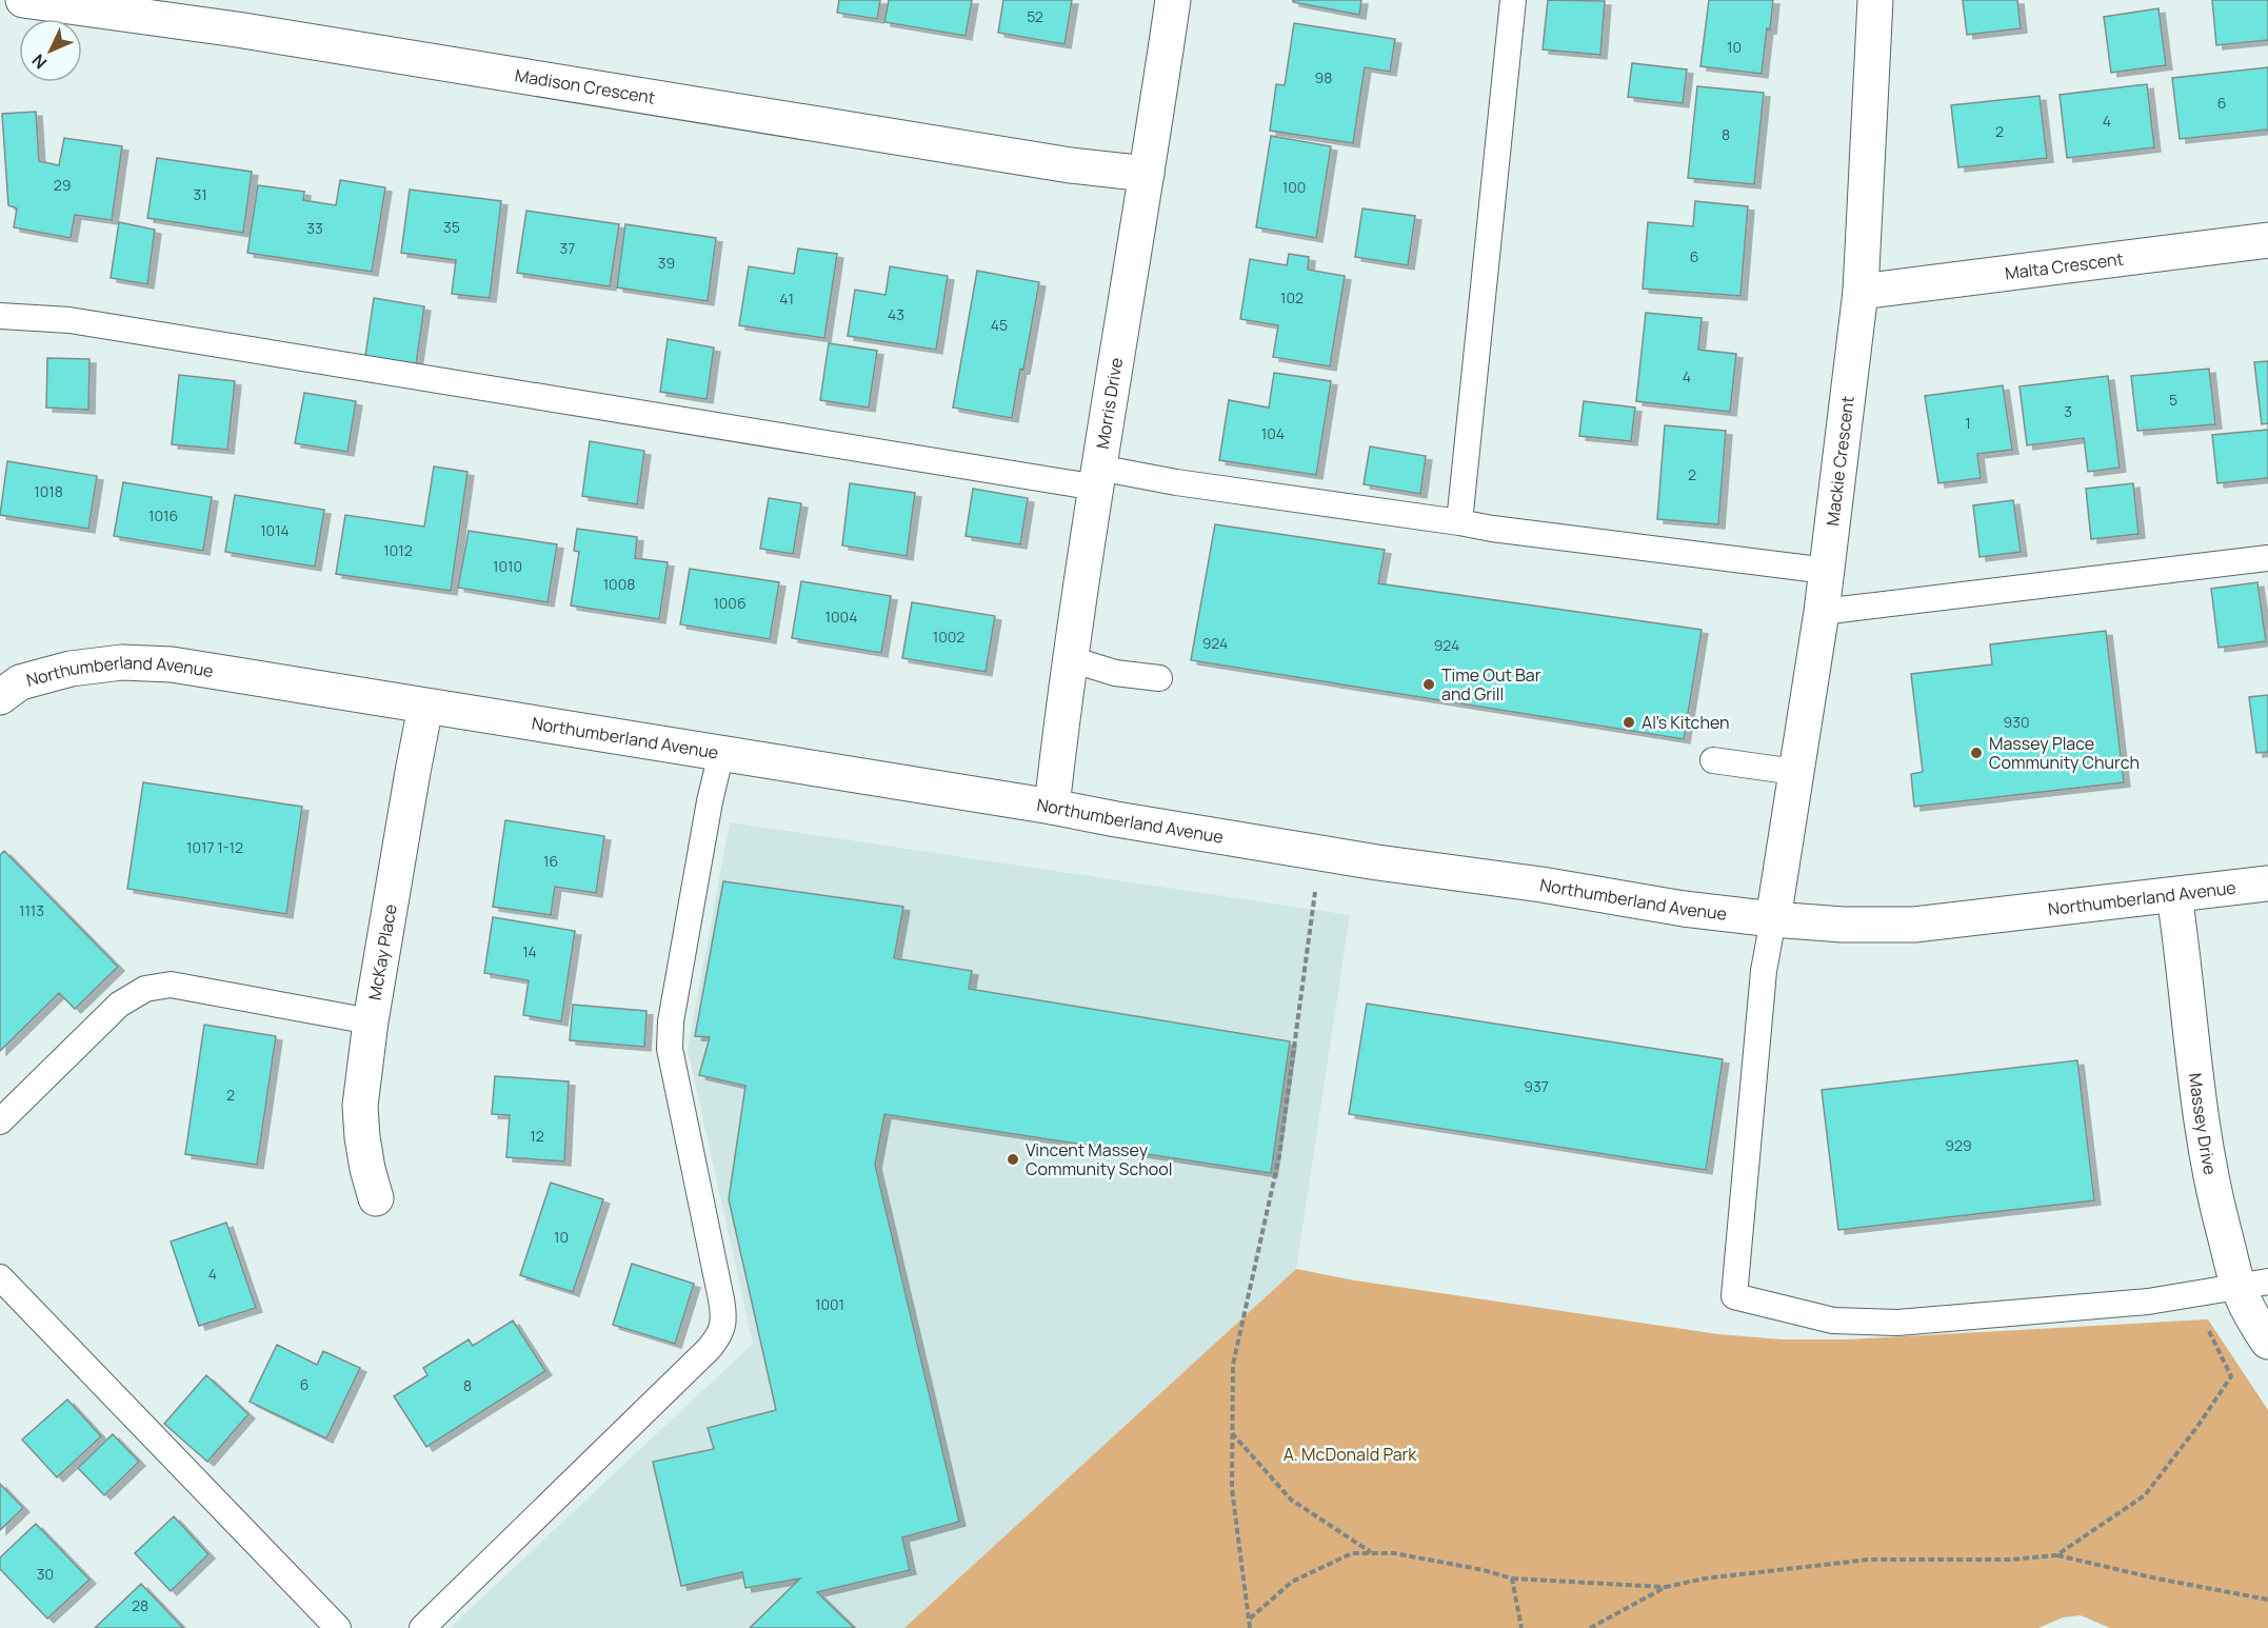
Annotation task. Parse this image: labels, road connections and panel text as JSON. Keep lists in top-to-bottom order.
{
  "streets": {
    "street": [
      "Madison Crescent",
      "Malta Crescent",
      "Morris Drive",
      "Mackie Crescent",
      "Northumberland Avenue",
      "McKay Place",
      "Massey Drive"
    ]
  },
  "crossings": [
    ["Madison Crescent", "Morris Drive"],
    ["Malta Crescent", "Mackie Crescent"],
    ["Morris Drive", "Northumberland Avenue"],
    ["Mackie Crescent", "Northumberland Avenue"],
    ["Northumberland Avenue", "McKay Place"],
    ["Northumberland Avenue", "Massey Drive"]
  ],
  "parks": ["A. McDonald Park"],
  "places": [
    "Time Out Bar and Grill",
    "Al's Kitchen",
    "Massey Place Community Church",
    "Vincent Massey Community School"
  ],
  "house_numbers": [
    "52",
    "10",
    "98",
    "6",
    "4",
    "2",
    "8",
    "29",
    "100",
    "31",
    "35",
    "33",
    "37",
    "6",
    "39",
    "102",
    "41",
    "43",
    "45",
    "4",
    "5",
    "3",
    "1",
    "104",
    "2",
    "1018",
    "1016",
    "1014",
    "1012",
    "1010",
    "1008",
    "1006",
    "1004",
    "1002",
    "924",
    "924",
    "930",
    "1017 1-12",
    "16",
    "1113",
    "14",
    "937",
    "2",
    "12",
    "929",
    "10",
    "4",
    "1001",
    "6",
    "8",
    "30",
    "28"
  ],
  "north": "bottom left"
}
